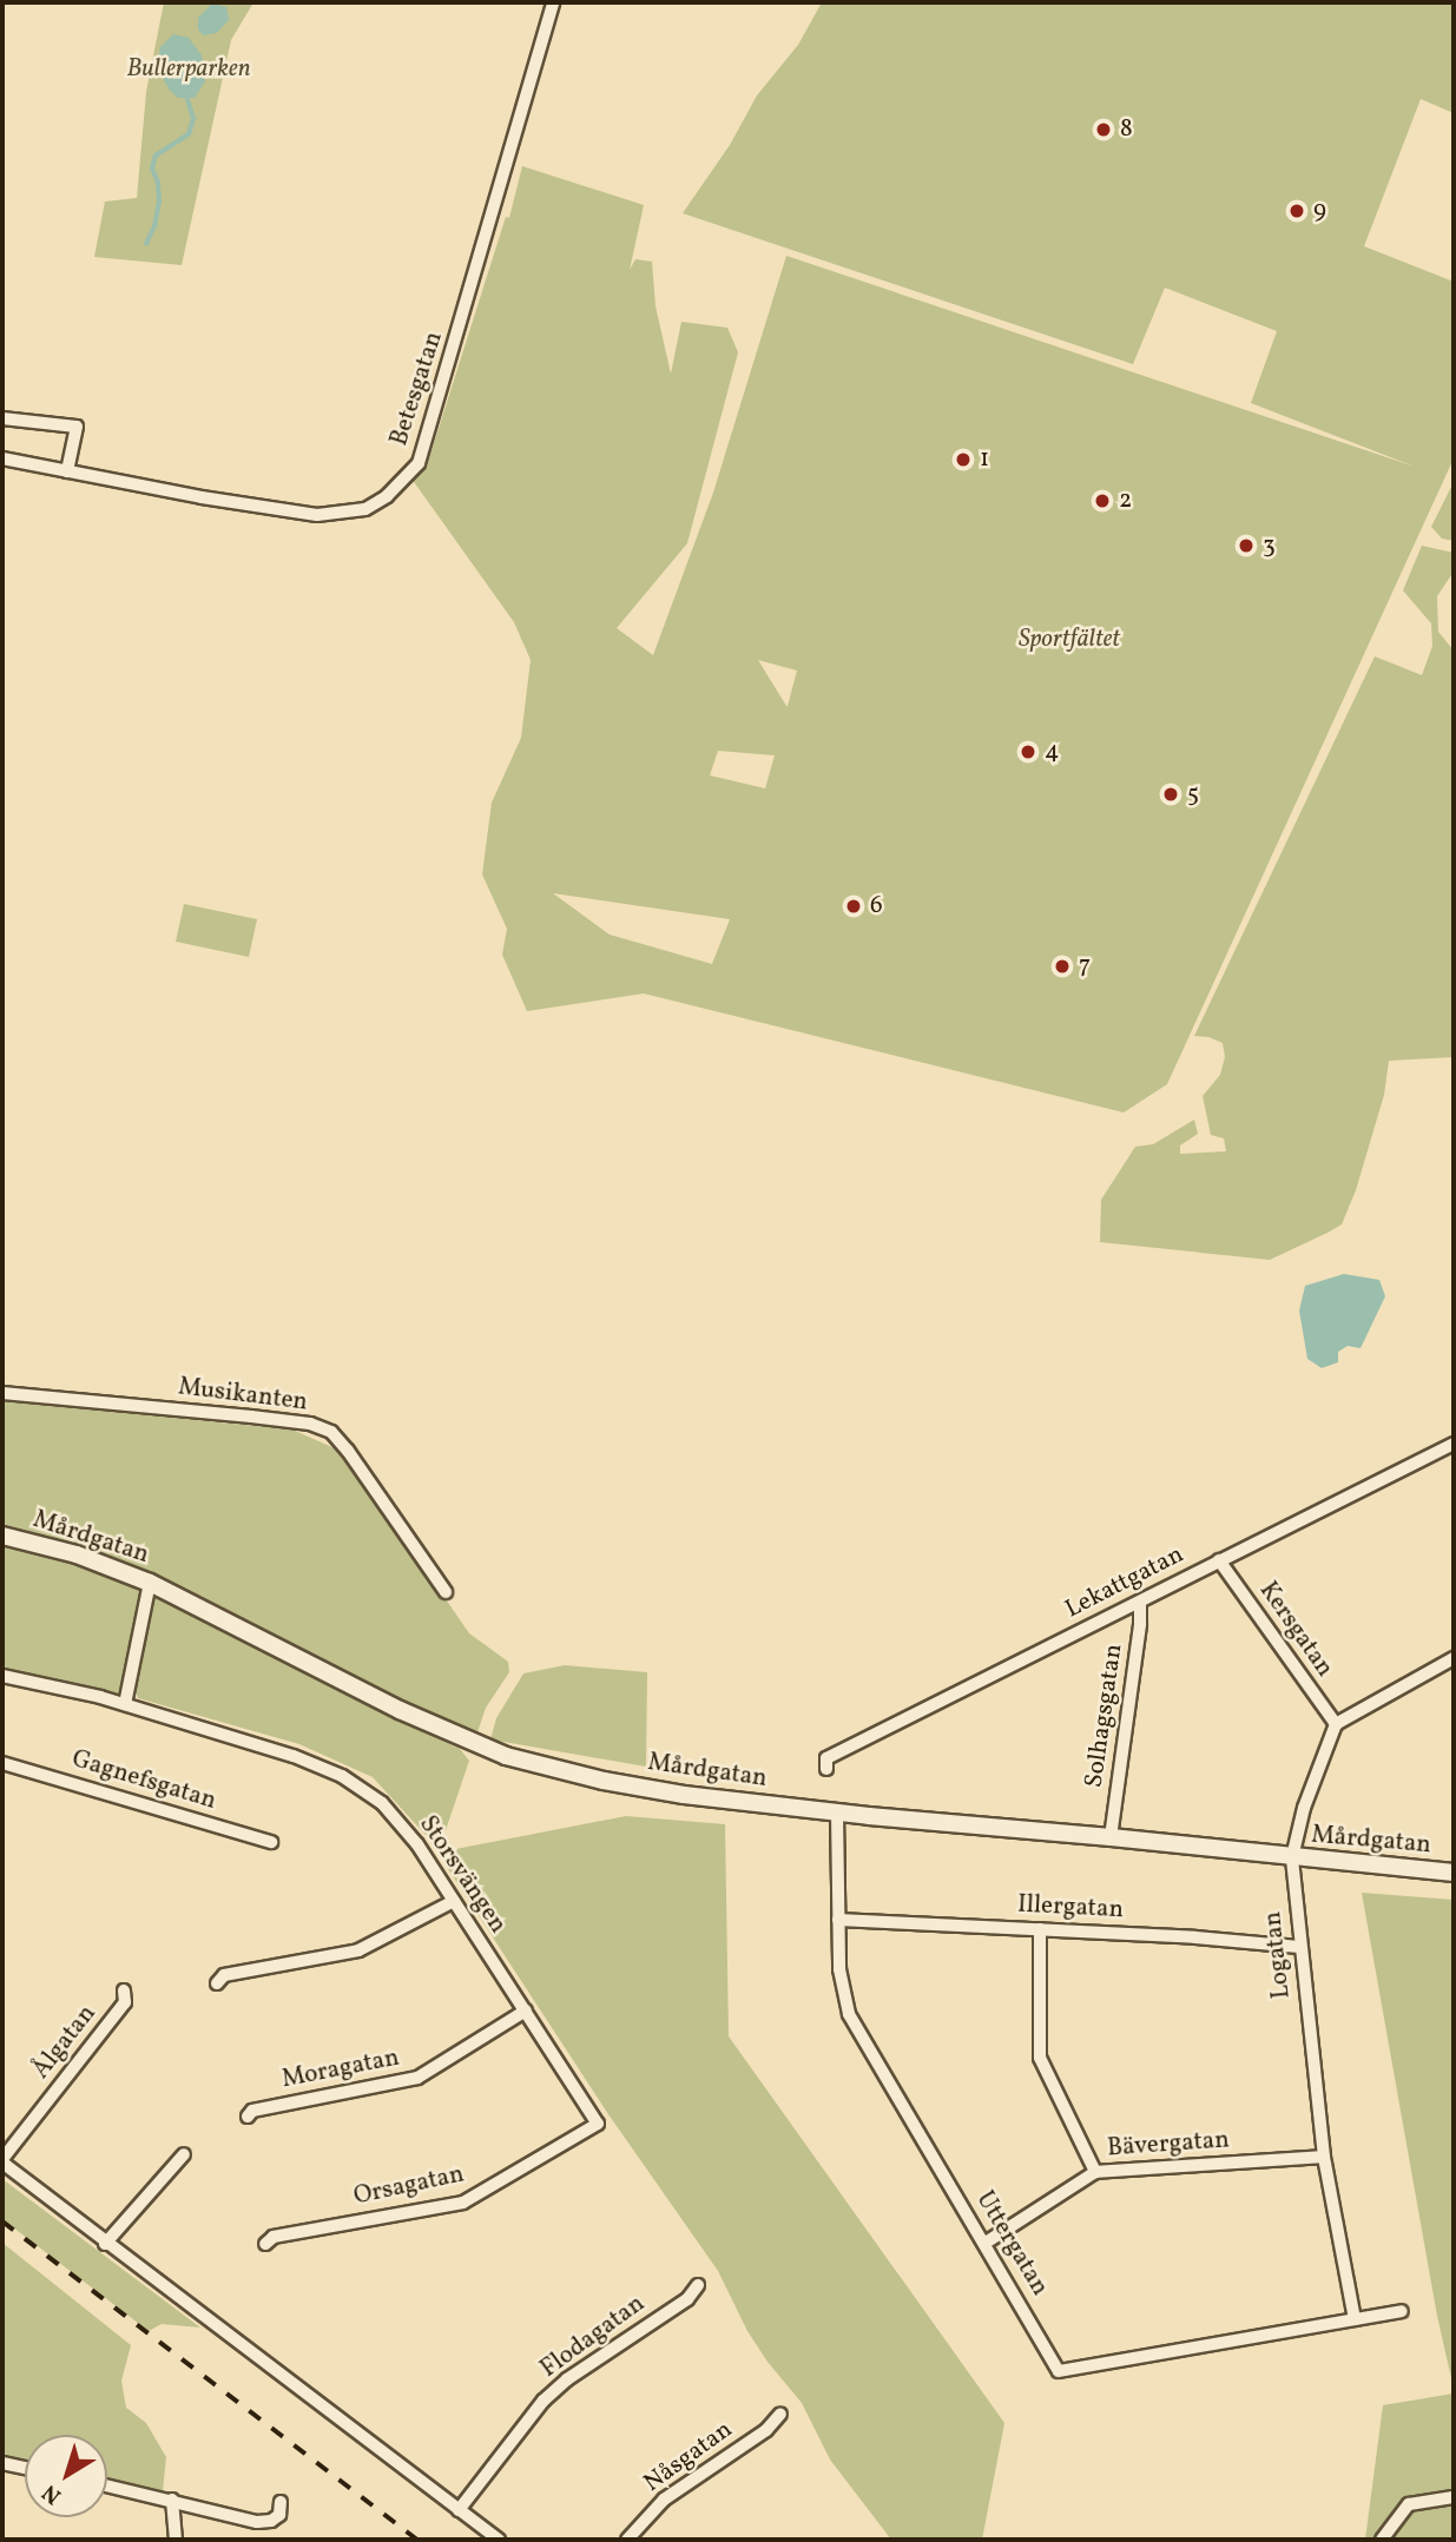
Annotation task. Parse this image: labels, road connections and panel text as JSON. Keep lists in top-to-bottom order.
{
  "streets": {
    "street": [
      "Betesgatan",
      "Musikanten",
      "Mårdgatan",
      "Lekattgatan",
      "Kersgatan",
      "Solhagsgatan",
      "Gagnefsgatan",
      "Storsvängen",
      "Illergatan",
      "Logatan",
      "Ålgatan",
      "Moragatan",
      "Bävergatan",
      "Orsagatan",
      "Uttergatan",
      "Flodagatan",
      "Nåsgatan"
    ]
  },
  "crossings": [
    ["Mårdgatan", "Solhagsgatan"],
    ["Mårdgatan", "Logatan"],
    ["Mårdgatan", "Uttergatan"],
    ["Lekattgatan", "Kersgatan"],
    ["Lekattgatan", "Solhagsgatan"],
    ["Kersgatan", "Logatan"],
    ["Storsvängen", "Moragatan"],
    ["Storsvängen", "Orsagatan"],
    ["Illergatan", "Logatan"],
    ["Illergatan", "Uttergatan"],
    ["Logatan", "Bävergatan"],
    ["Logatan", "Uttergatan"],
    ["Bävergatan", "Uttergatan"]
  ],
  "parks": ["Bullerparken", "Sportfältet"],
  "places": [
    "8",
    "9",
    "1",
    "2",
    "3",
    "4",
    "5",
    "6",
    "7"
  ],
  "north": "bottom left"
}
